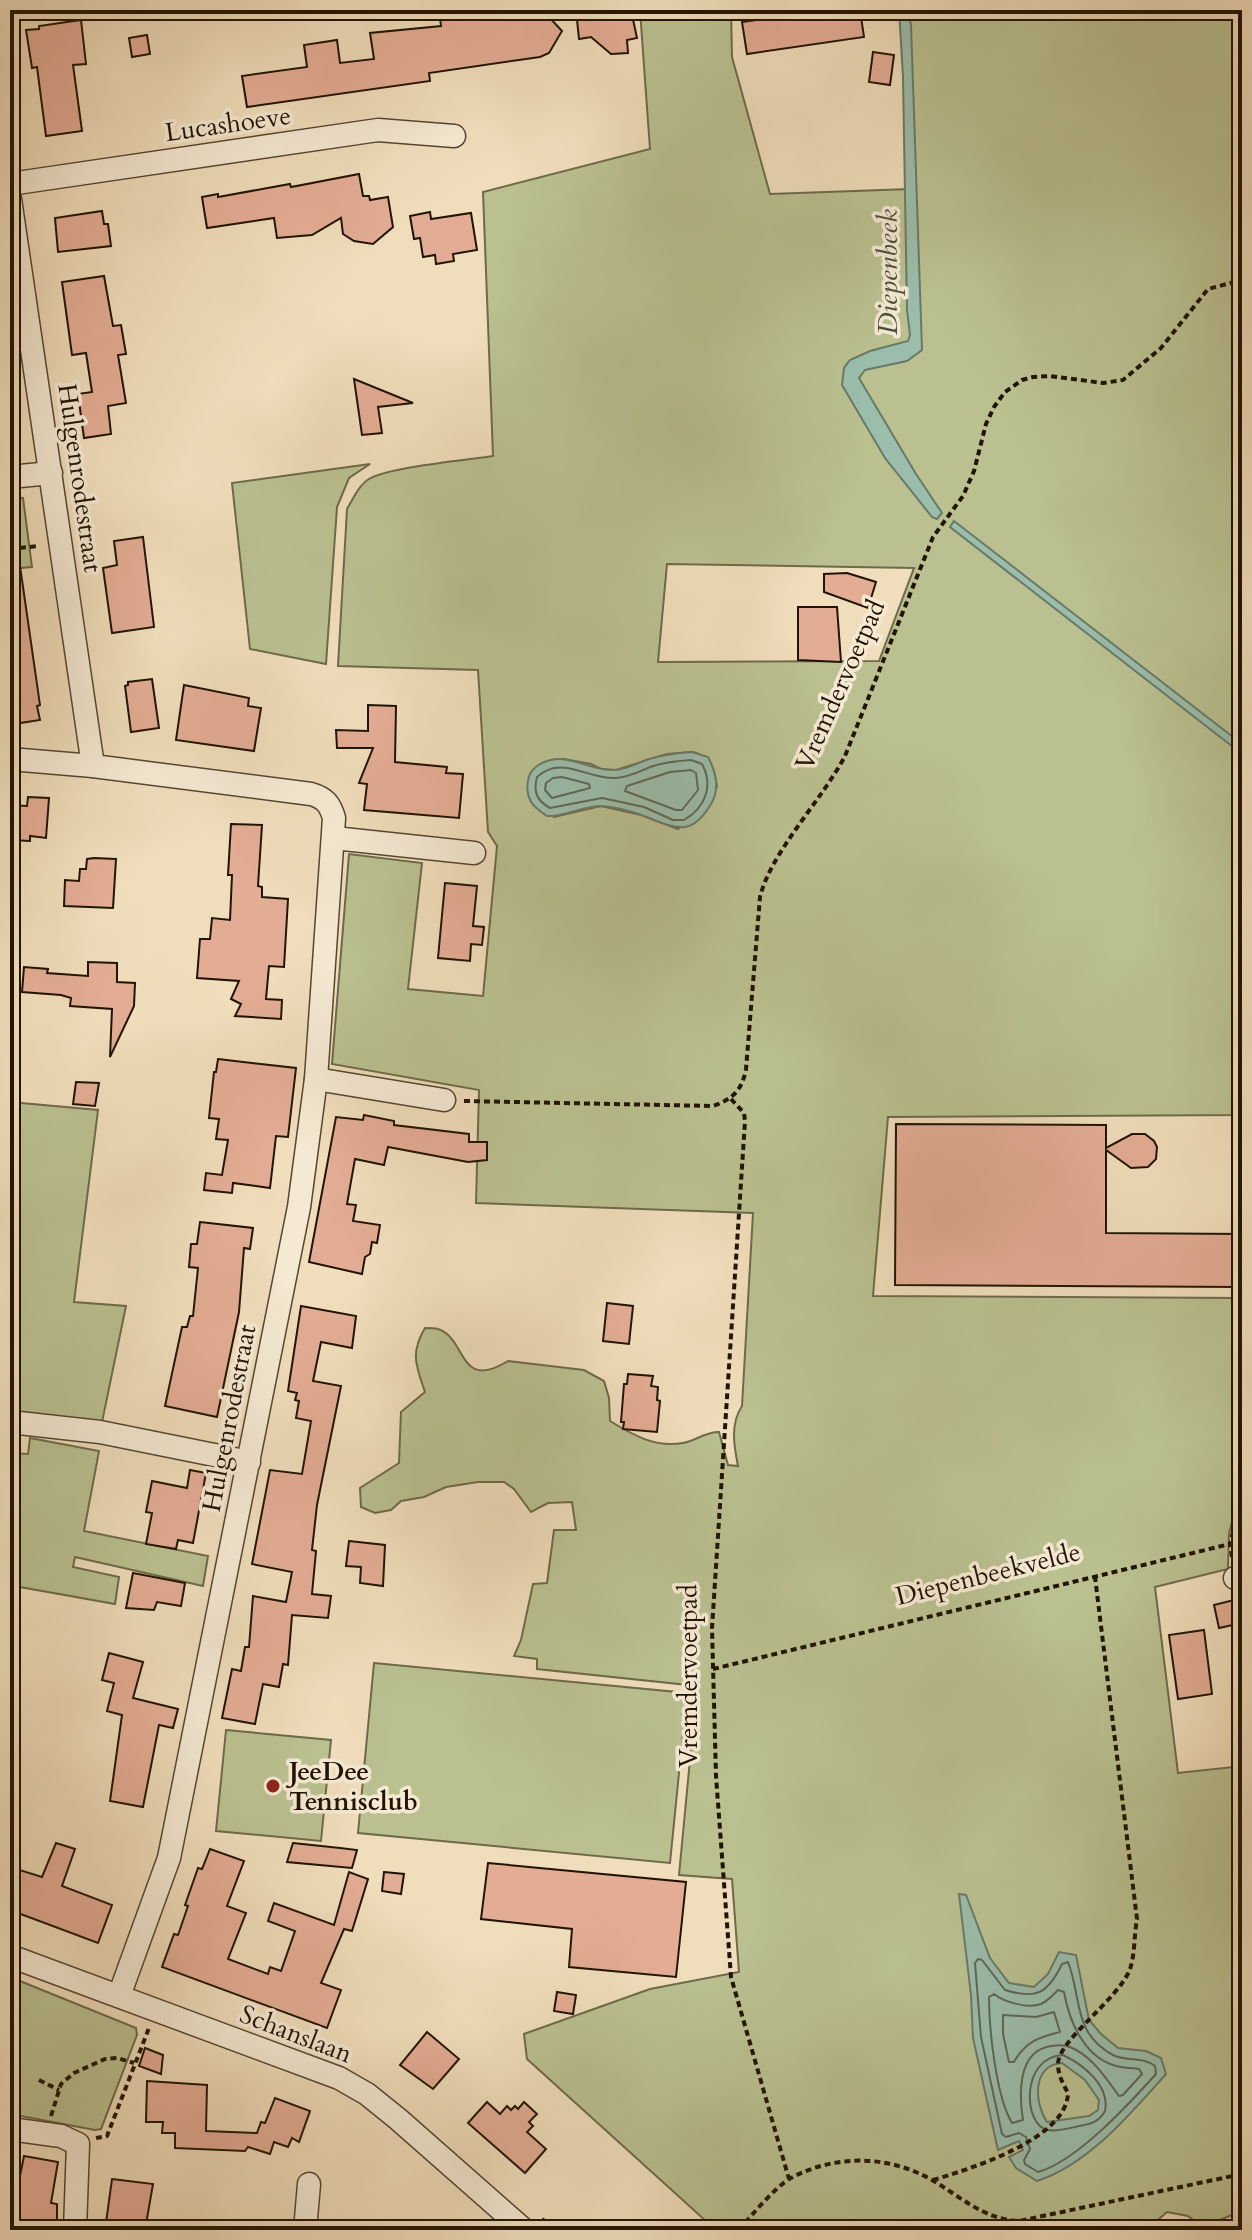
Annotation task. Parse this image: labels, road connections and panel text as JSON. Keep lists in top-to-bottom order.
{
  "streets": {
    "street": ["Lucashoeve", "Hulgenrodestraat", "Schanslaan"],
    "path": ["Vremdervoetpad", "Diepenbeekvelde"]
  },
  "crossings": [
    ["Hulgenrodestraat", "Schanslaan"],
    ["Vremdervoetpad", "Diepenbeekvelde"]
  ],
  "water": ["Diepenbeek"],
  "places": ["JeeDee Tennisclub"]
}
